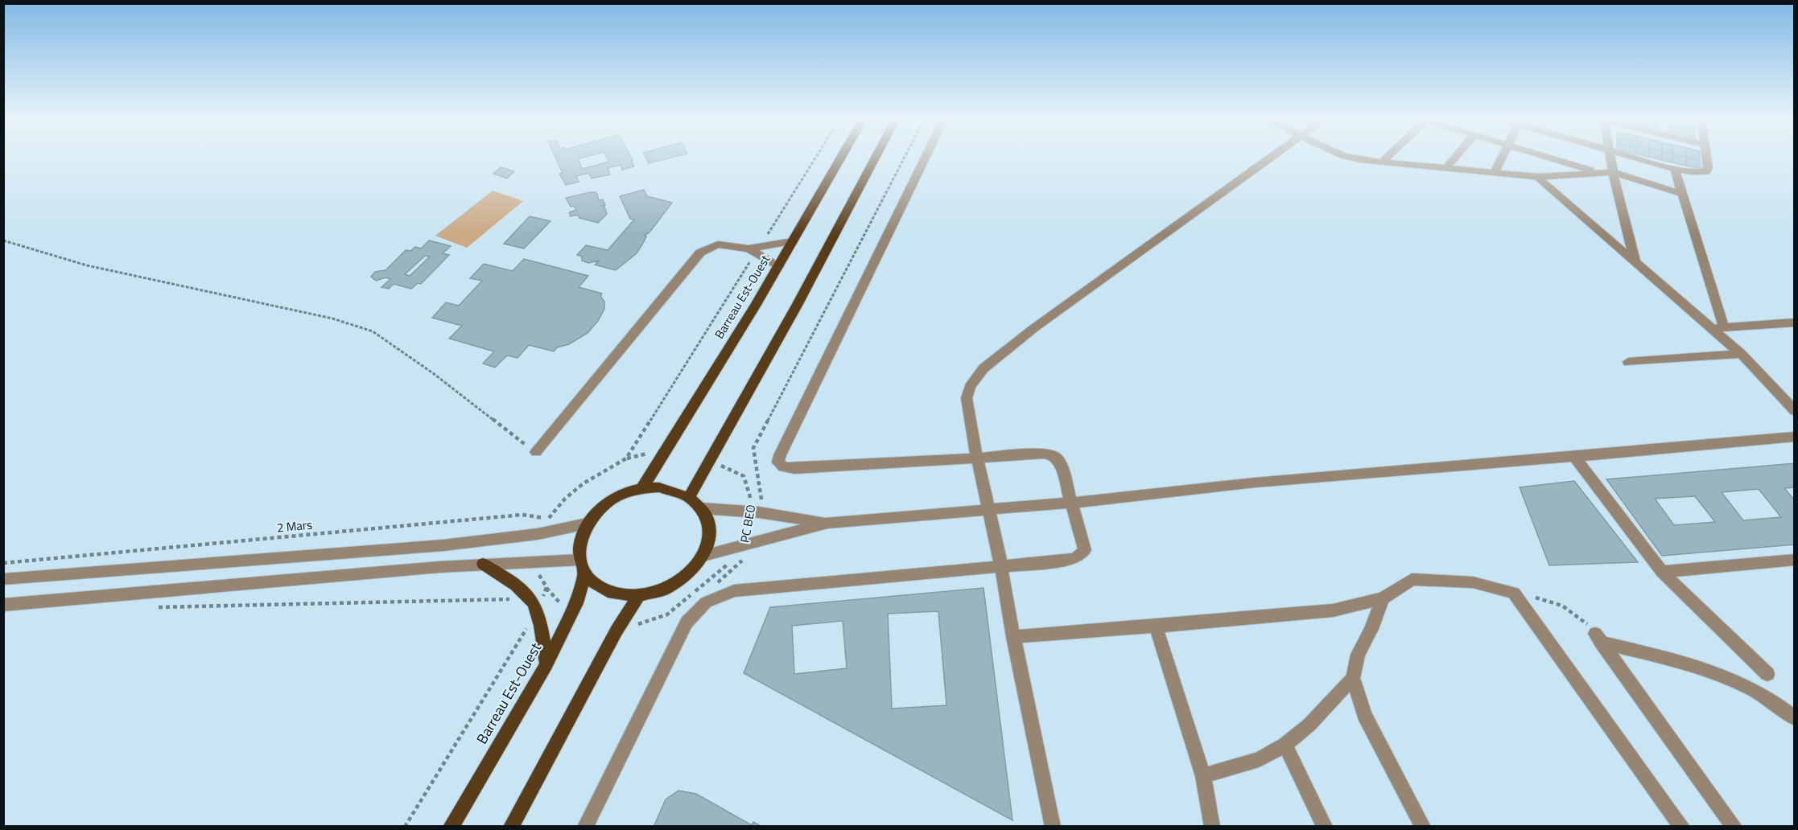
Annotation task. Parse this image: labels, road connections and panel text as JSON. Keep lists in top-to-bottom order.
{
  "streets": {
    "main road": ["Barreau Est-Ouest"],
    "path": ["PC BEO", "2 Mars"]
  }
}
